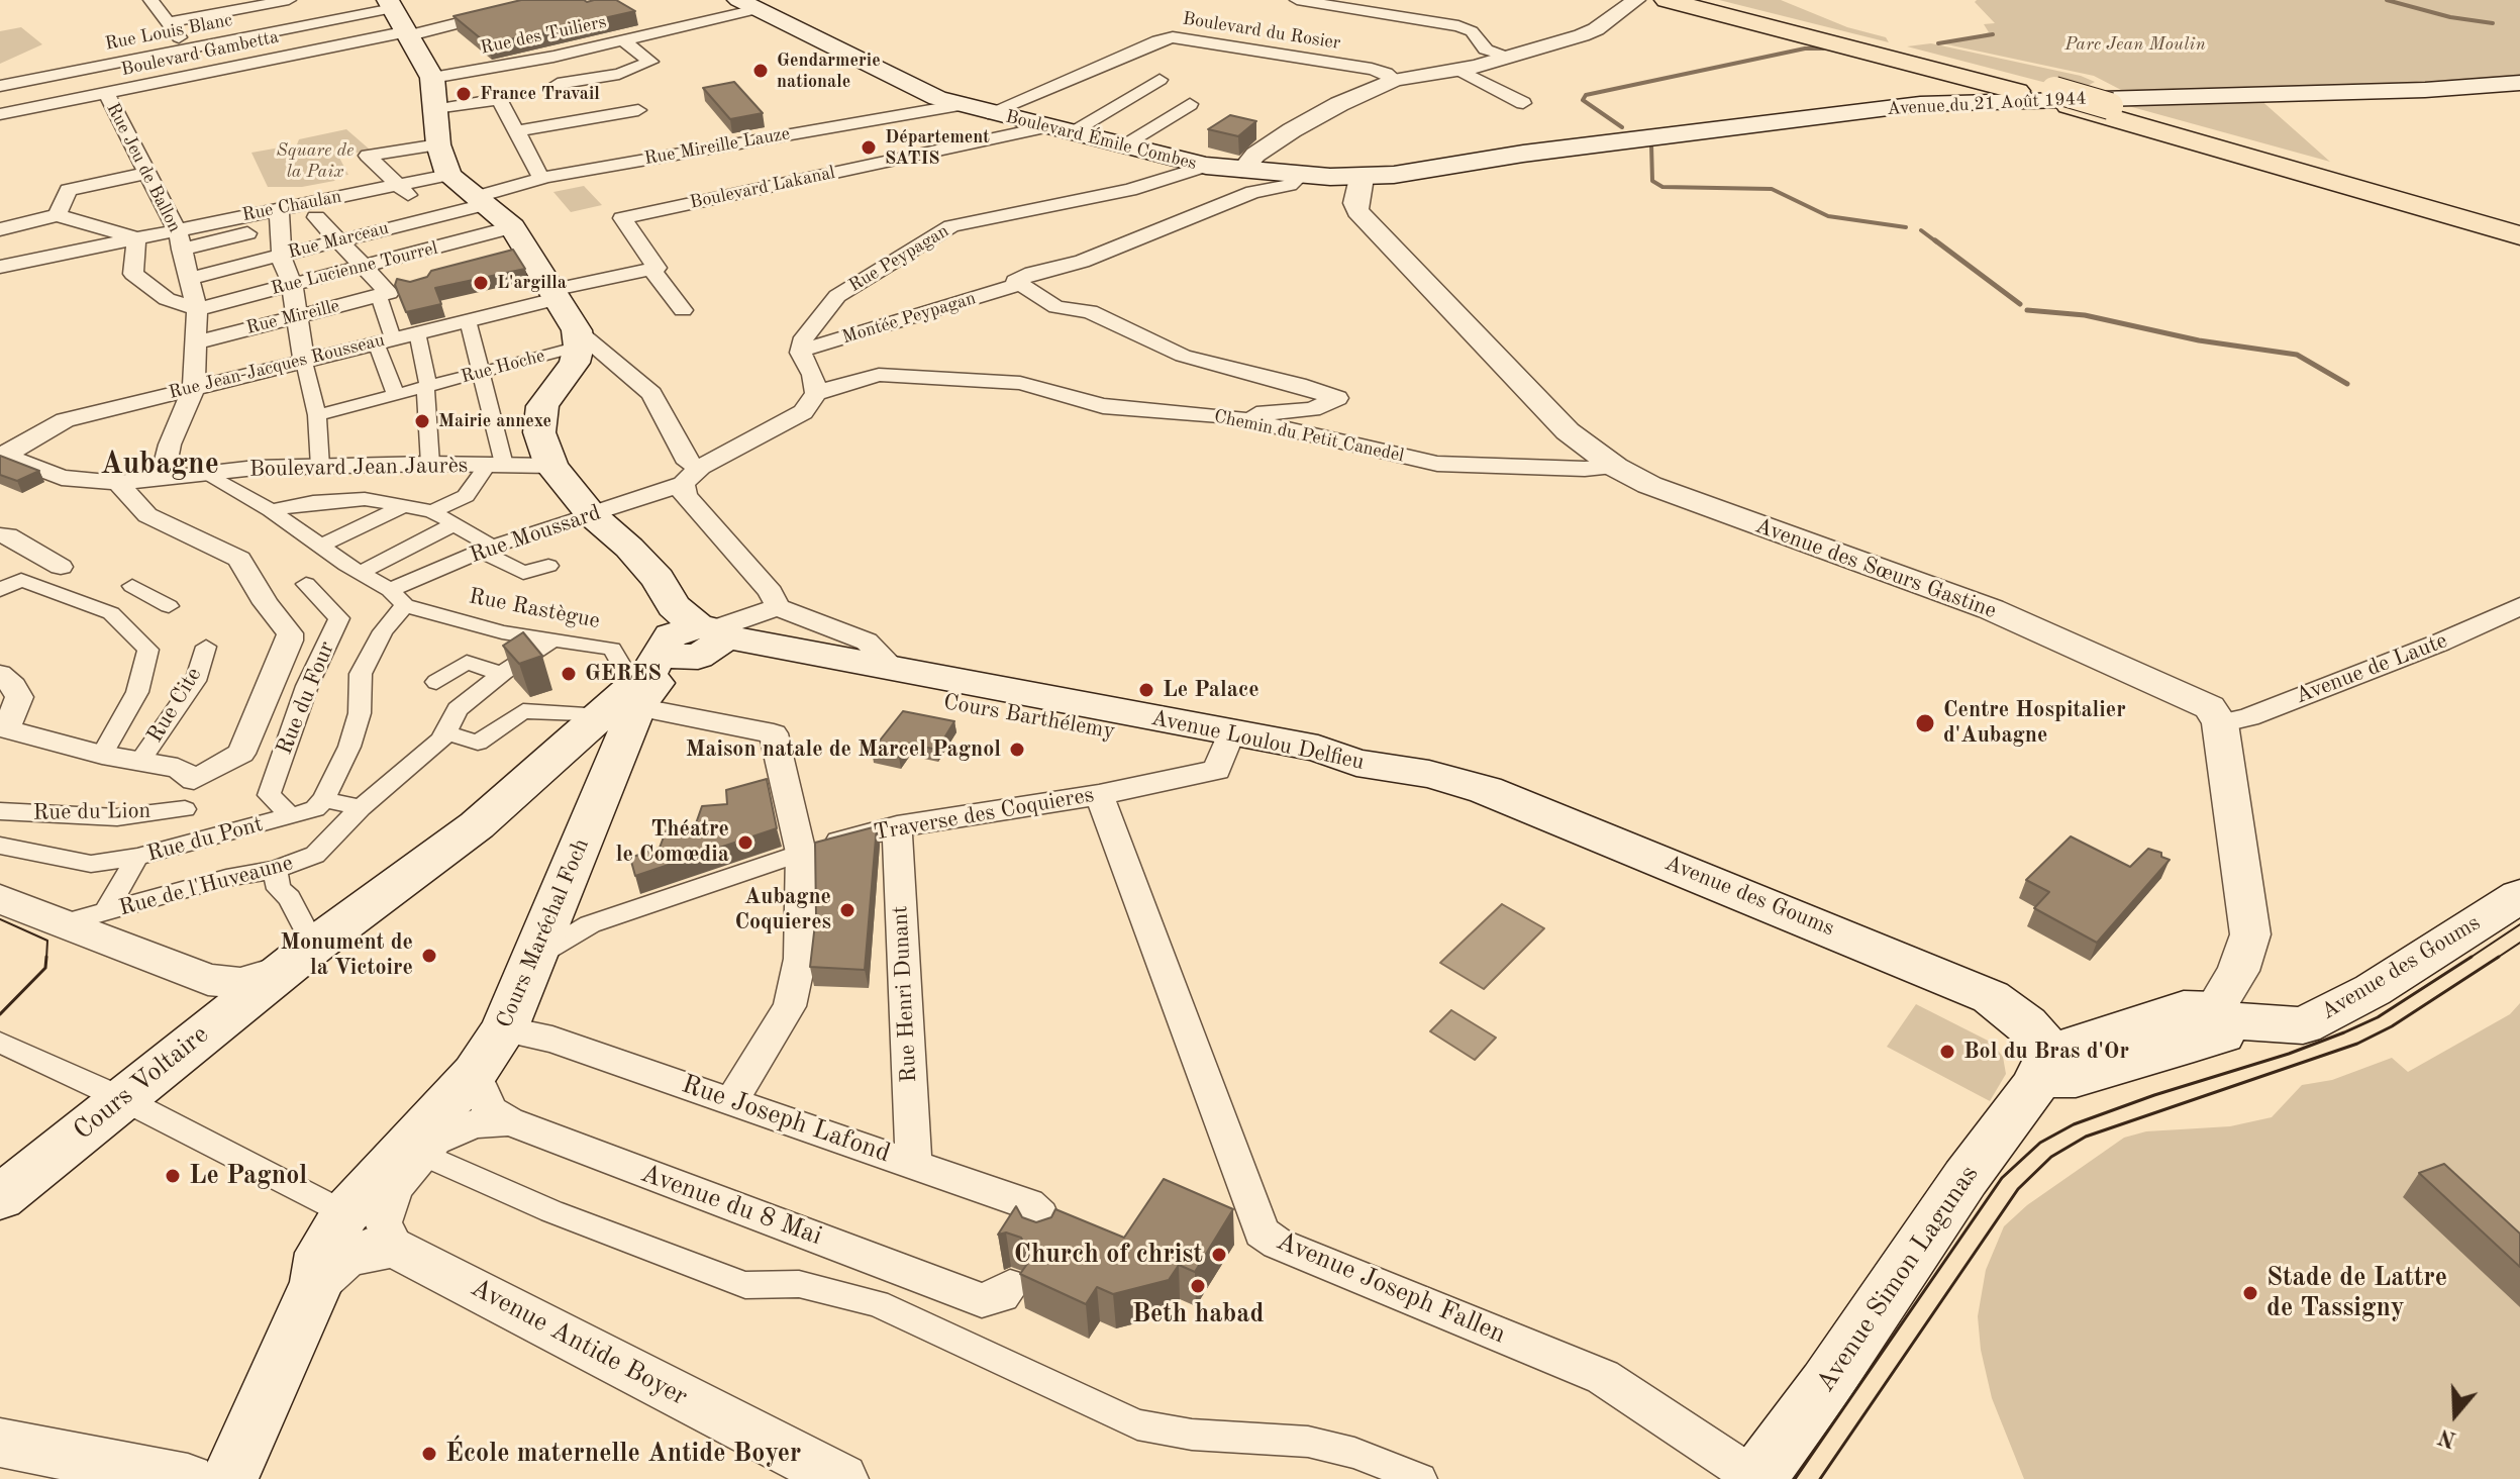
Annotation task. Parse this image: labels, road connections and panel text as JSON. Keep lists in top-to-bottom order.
{
  "streets": {
    "main road": [
      "Avenue du 21 Août 1944",
      "Boulevard Émile Combes",
      "Cours Barthélemy",
      "Avenue Loulou Delfieu",
      "Avenue des Goums",
      "Cours Maréchal Foch",
      "Cours Voltaire",
      "Avenue Simon Lagunas"
    ],
    "street": [
      "Boulevard du Rosier",
      "Rue Louis Blanc",
      "Rue des Tuiliers",
      "Boulevard Gambetta",
      "Rue Mireille Lauze",
      "Rue Jeu de Ballon",
      "Boulevard Lakanal",
      "Rue Chaulan",
      "Rue Marceau",
      "Rue Peypagan",
      "Rue Lucienne Tourrel",
      "Rue Mireille",
      "Montée Peypagan",
      "Rue Jean-Jacques Rousseau",
      "Rue Hoche",
      "Chemin du Petit Canedel",
      "Boulevard Jean Jaurès",
      "Rue Moussard",
      "Avenue des Sœurs Gastine",
      "Rue Rastègue",
      "Avenue de Laute",
      "Rue du Four",
      "Rue Cite",
      "Rue du Lion",
      "Traverse des Coquieres",
      "Rue du Pont",
      "Rue de l'Huveaune",
      "Rue Henri Dunant",
      "Rue Joseph Lafond",
      "Avenue du 8 Mai",
      "Avenue Joseph Fallen",
      "Avenue Antide Boyer"
    ]
  },
  "crossings": [
    ["Boulevard du Rosier", "Boulevard Émile Combes"],
    ["Rue des Tuiliers", "Boulevard Émile Combes"],
    ["Boulevard Gambetta", "Rue Jeu de Ballon"],
    ["Avenue du 21 Août 1944", "Boulevard Émile Combes"],
    ["Avenue du 21 Août 1944", "Montée Peypagan"],
    ["Avenue du 21 Août 1944", "Avenue des Sœurs Gastine"],
    ["Boulevard Émile Combes", "Rue Mireille Lauze"],
    ["Boulevard Émile Combes", "Boulevard Lakanal"],
    ["Boulevard Émile Combes", "Rue Peypagan"],
    ["Boulevard Émile Combes", "Montée Peypagan"],
    ["Rue Jeu de Ballon", "Rue Chaulan"],
    ["Rue Jeu de Ballon", "Rue Marceau"],
    ["Rue Jeu de Ballon", "Rue Lucienne Tourrel"],
    ["Rue Jeu de Ballon", "Rue Mireille"],
    ["Rue Jeu de Ballon", "Rue Jean-Jacques Rousseau"],
    ["Rue Jeu de Ballon", "Boulevard Jean Jaurès"],
    ["Boulevard Lakanal", "Rue Jean-Jacques Rousseau"],
    ["Rue Peypagan", "Montée Peypagan"],
    ["Rue Jean-Jacques Rousseau", "Boulevard Jean Jaurès"],
    ["Chemin du Petit Canedel", "Avenue des Sœurs Gastine"],
    ["Boulevard Jean Jaurès", "Rue Rastègue"],
    ["Rue Moussard", "Rue Rastègue"],
    ["Avenue des Sœurs Gastine", "Avenue de Laute"],
    ["Rue Rastègue", "Rue de l'Huveaune"],
    ["Rue du Four", "Rue du Pont"],
    ["Cours Barthélemy", "Avenue Loulou Delfieu"],
    ["Cours Barthélemy", "Traverse des Coquieres"],
    ["Cours Barthélemy", "Cours Maréchal Foch"],
    ["Avenue Loulou Delfieu", "Traverse des Coquieres"],
    ["Avenue Loulou Delfieu", "Avenue des Goums"],
    ["Avenue Loulou Delfieu", "Cours Maréchal Foch"],
    ["Traverse des Coquieres", "Cours Maréchal Foch"],
    ["Traverse des Coquieres", "Rue Henri Dunant"],
    ["Traverse des Coquieres", "Avenue Joseph Fallen"],
    ["Rue du Pont", "Rue de l'Huveaune"],
    ["Avenue des Goums", "Avenue Simon Lagunas"],
    ["Cours Maréchal Foch", "Cours Voltaire"],
    ["Cours Maréchal Foch", "Rue Joseph Lafond"],
    ["Cours Maréchal Foch", "Avenue du 8 Mai"],
    ["Rue Henri Dunant", "Rue Joseph Lafond"],
    ["Avenue Simon Lagunas", "Avenue Joseph Fallen"]
  ],
  "districts": ["Aubagne"],
  "parks": ["Parc Jean Moulin", "Square de la Paix"],
  "places": [
    "Gendarmerie nationale",
    "France Travail",
    "Département SATIS",
    "L'argilla",
    "Mairie annexe",
    "GERES",
    "Le Palace",
    "Centre Hospitalier d'Aubagne",
    "Maison natale de Marcel Pagnol",
    "Théatre le Comœdia",
    "Aubagne Coquieres",
    "Monument de la Victoire",
    "Bol du Bras d'Or",
    "Le Pagnol",
    "Church of christ",
    "Beth habad",
    "Stade de Lattre de Tassigny",
    "École maternelle Antide Boyer"
  ],
  "north": "bottom"
}
